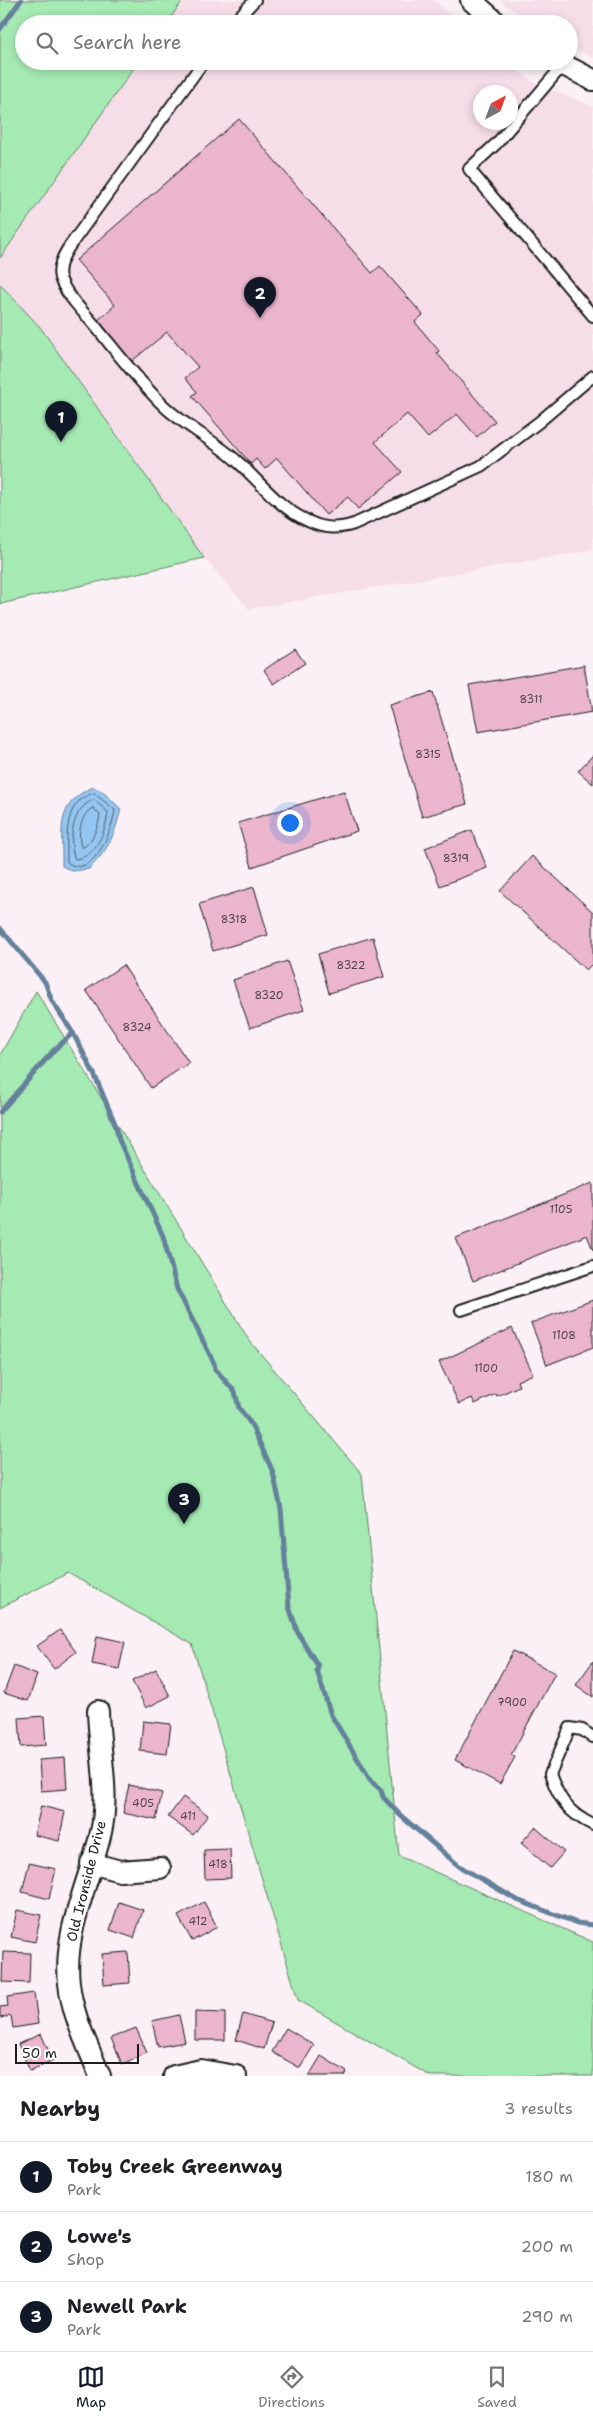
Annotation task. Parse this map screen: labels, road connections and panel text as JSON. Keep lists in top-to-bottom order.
{
  "streets": {
    "street": ["Old Ironside Drive"]
  },
  "house_numbers": [
    "8311",
    "8315",
    "8319",
    "8318",
    "8322",
    "8320",
    "8324",
    "1105",
    "1108",
    "1100",
    "7900",
    "405",
    "411",
    "418",
    "412"
  ],
  "scale_bar": "50 m",
  "north": "top right",
  "page": {
    "search": "Search here",
    "pins": ["2", "1", "3"],
    "scale": "50 m",
    "heading": ["Nearby", "3 results"],
    "list": [
      {
        "mark": "1",
        "name": "Toby Creek Greenway",
        "note": "Park",
        "value": "180 m"
      },
      {
        "mark": "2",
        "name": "Lowe's",
        "note": "Shop",
        "value": "200 m"
      },
      {
        "mark": "3",
        "name": "Newell Park",
        "note": "Park",
        "value": "290 m"
      }
    ],
    "nav": ["Map", "Directions", "Saved"]
  }
}
